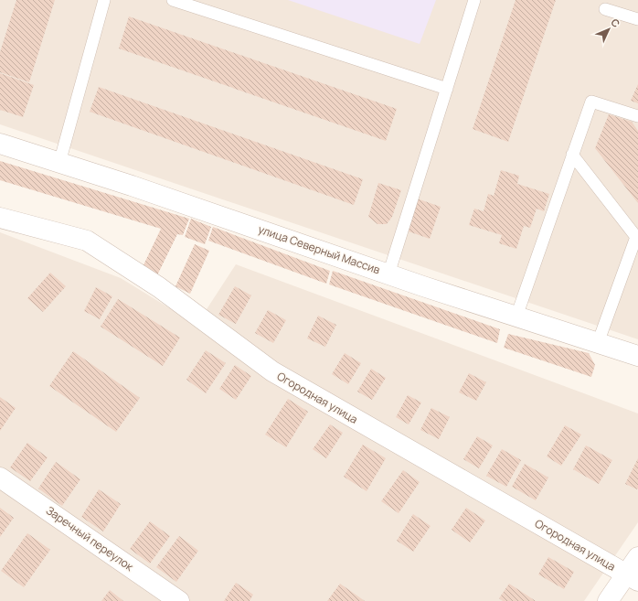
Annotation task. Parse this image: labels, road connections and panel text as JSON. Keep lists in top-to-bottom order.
{
  "streets": {
    "street": ["улица Северный Массив", "Огородная улица", "Заречный переулок"]
  },
  "north": "top right"
}
